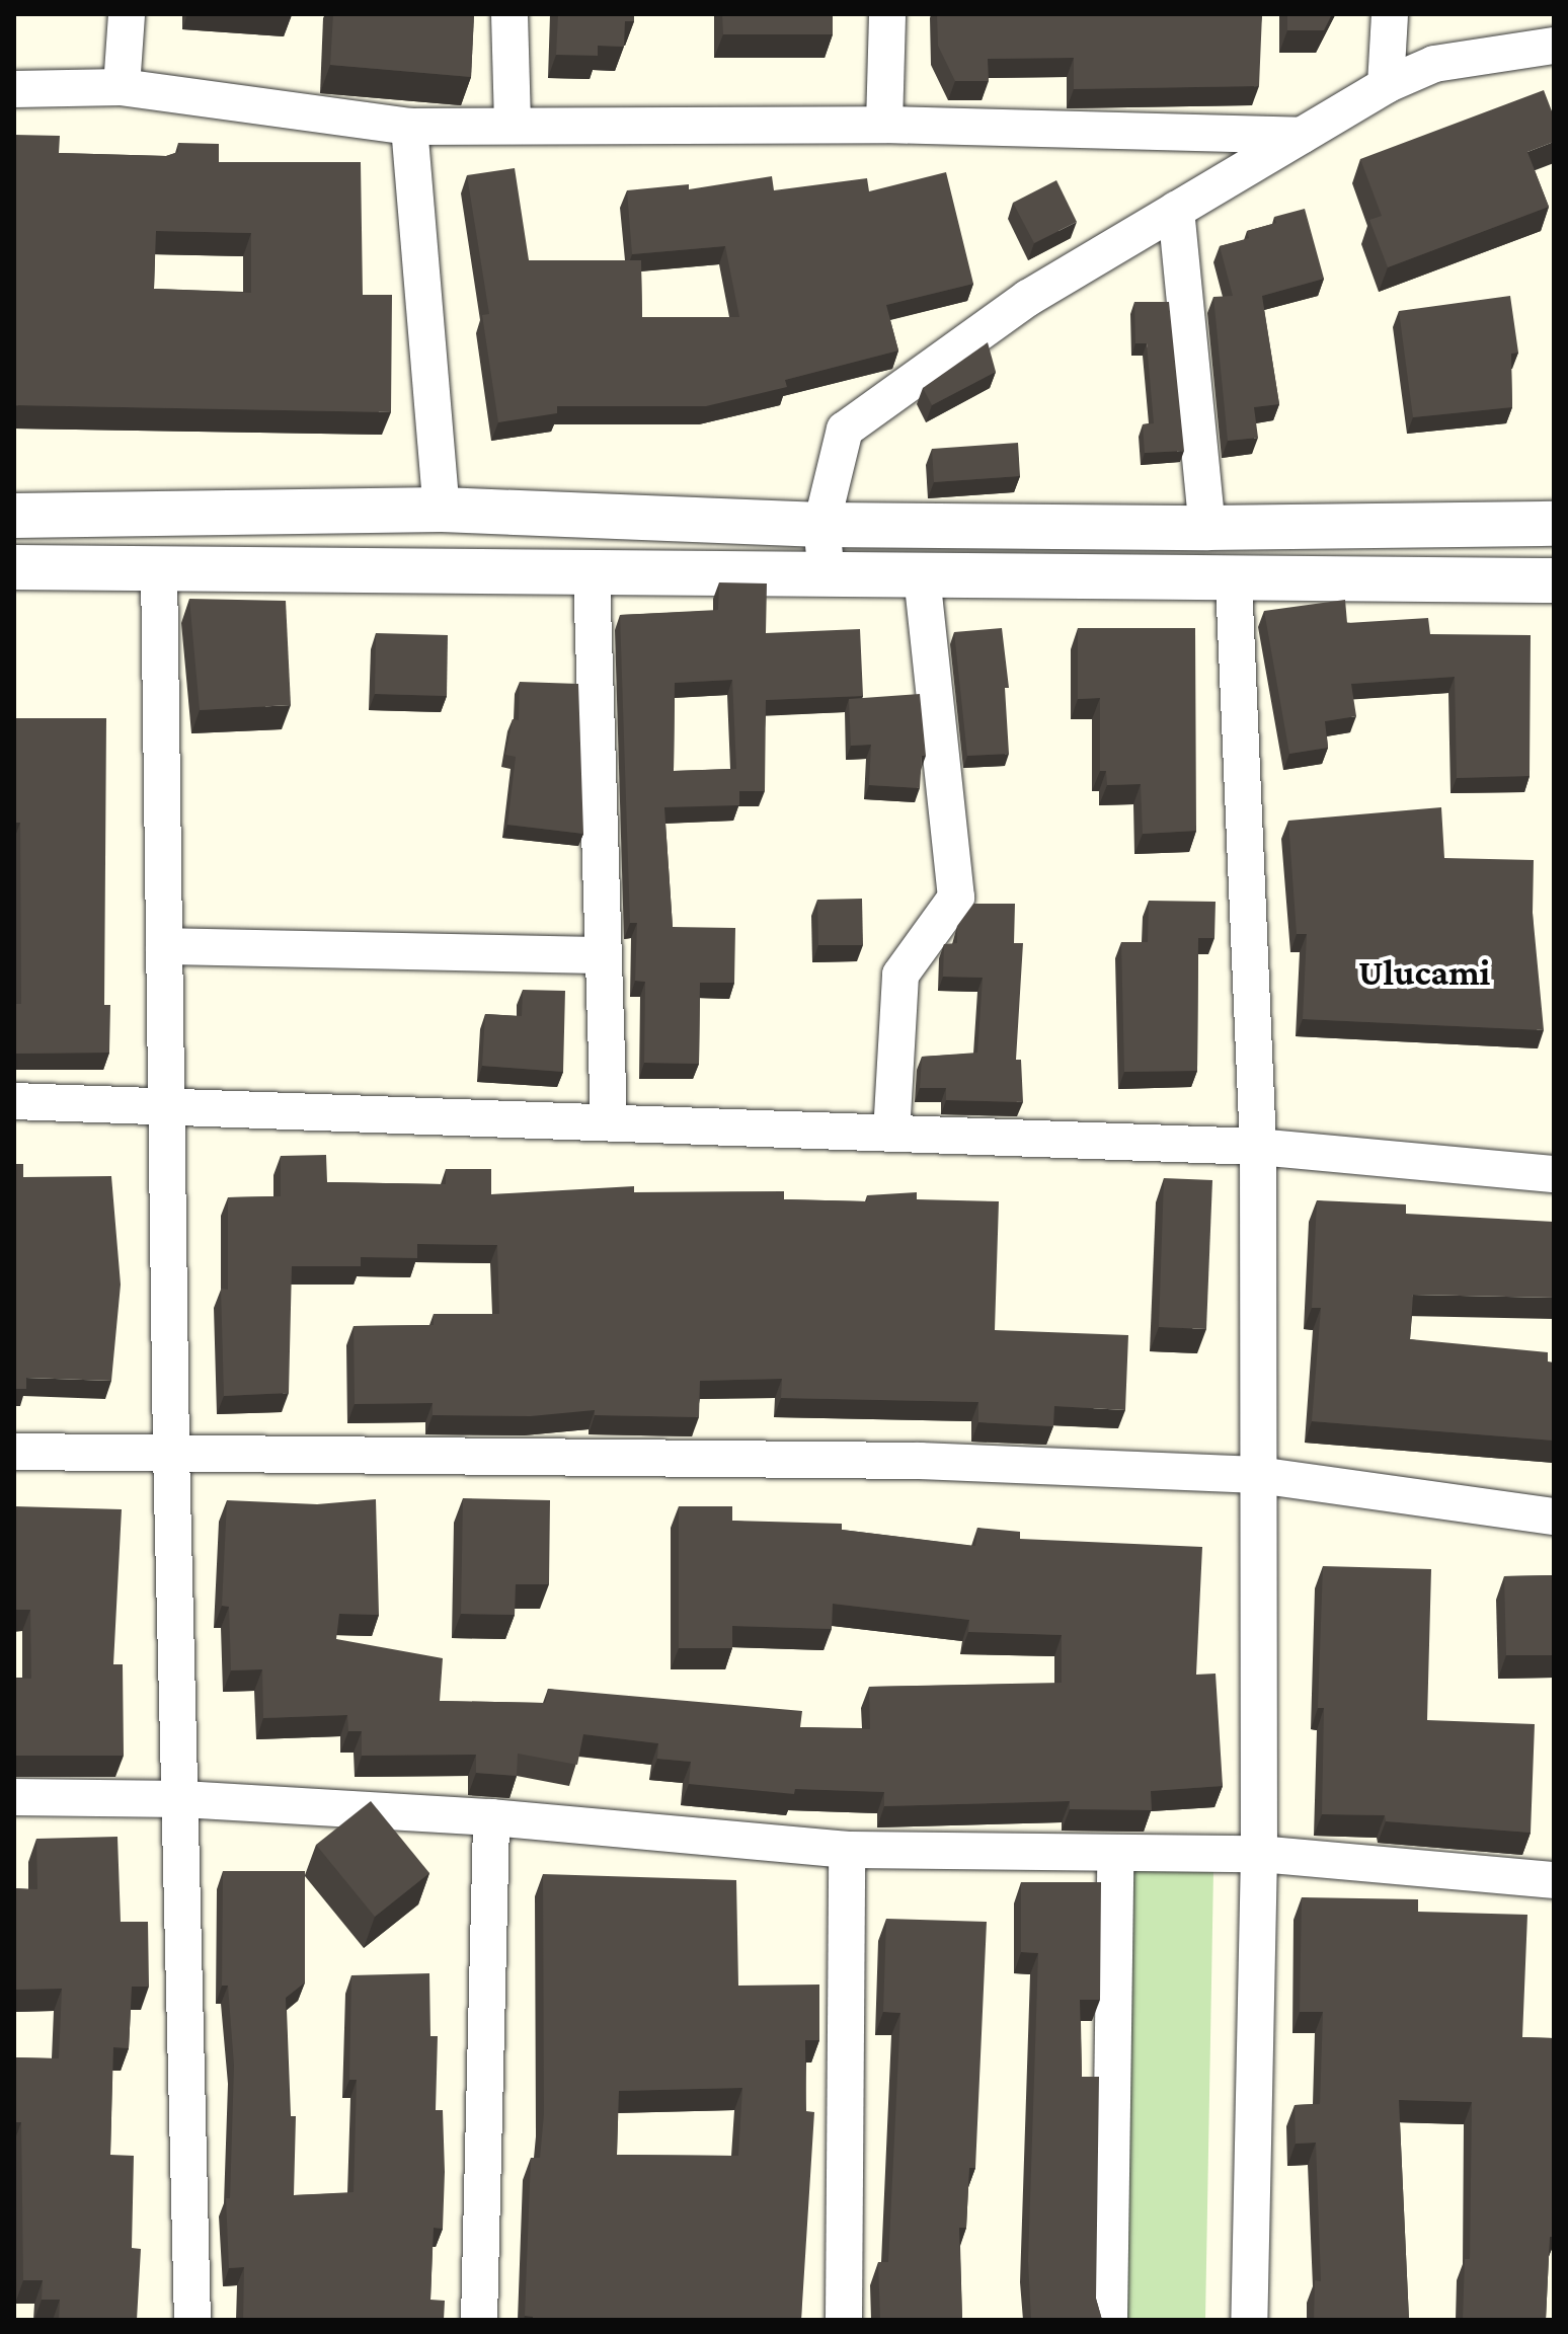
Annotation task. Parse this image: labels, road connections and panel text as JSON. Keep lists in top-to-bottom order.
{
  "districts": ["Ulucami"]
}
